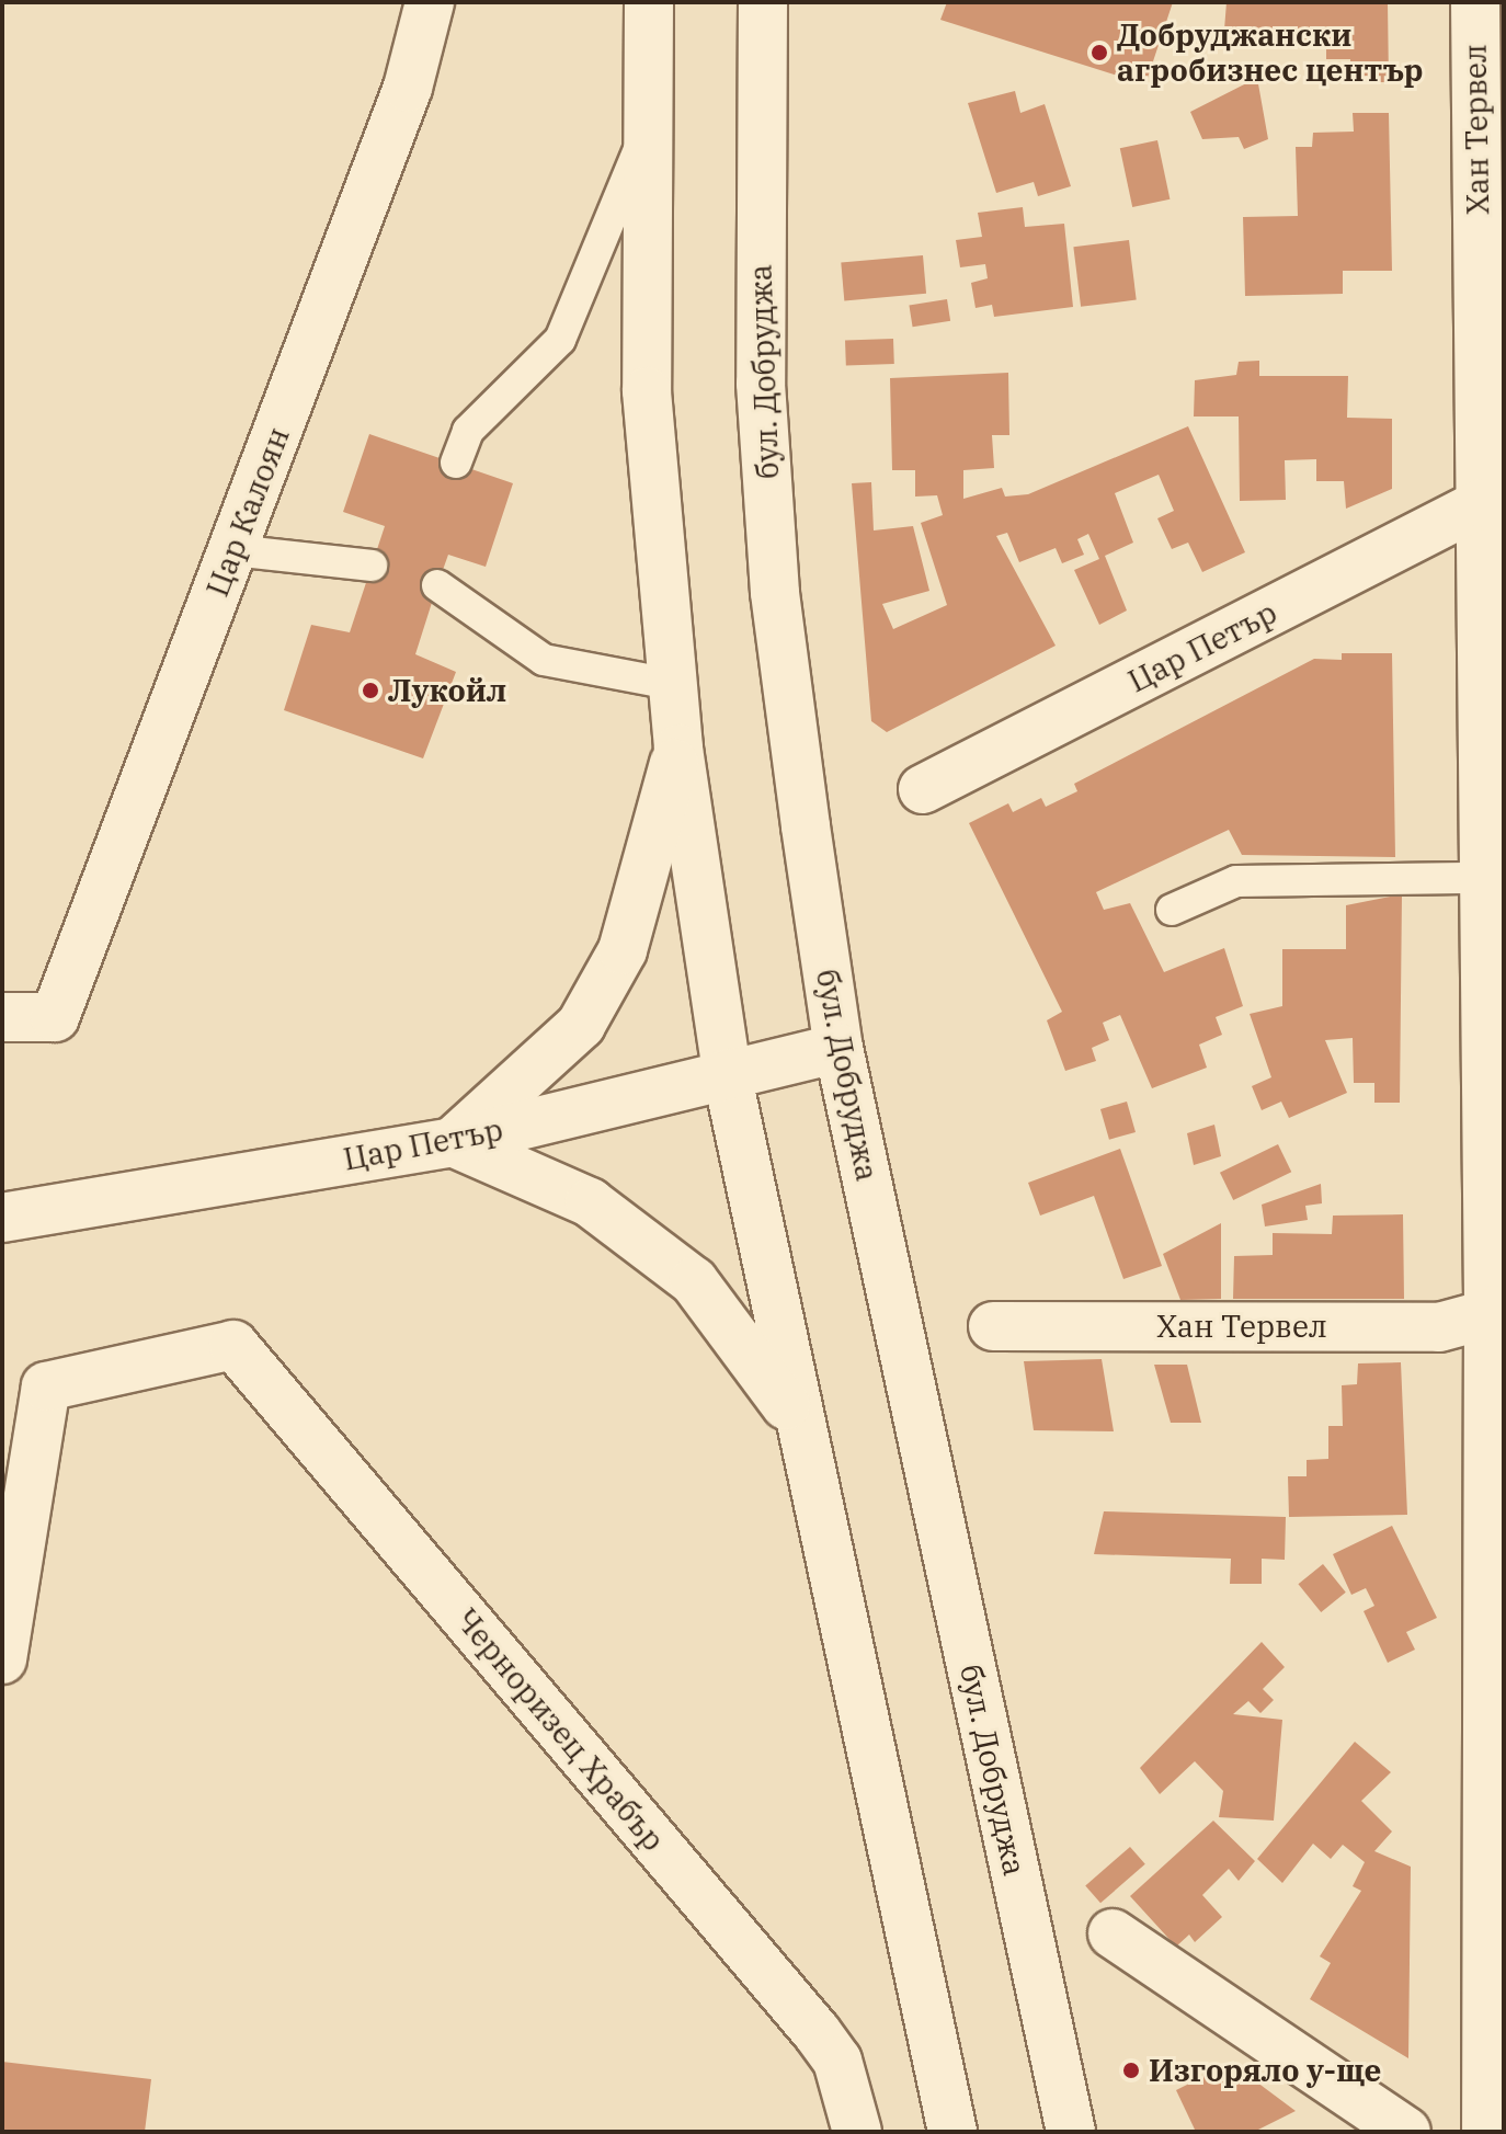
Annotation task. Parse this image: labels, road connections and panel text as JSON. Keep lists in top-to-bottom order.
{
  "streets": {
    "street": [
      "Хан Тервел",
      "бул. Добруджа",
      "Цар Калоян",
      "Цар Петър",
      "Черноризец Храбър"
    ]
  },
  "crossings": [
    ["Хан Тервел", "Цар Петър"],
    ["бул. Добруджа", "Цар Петър"]
  ],
  "places": ["Добруджански агробизнес център", "Лукойл", "Изгоряло у-ще"]
}
